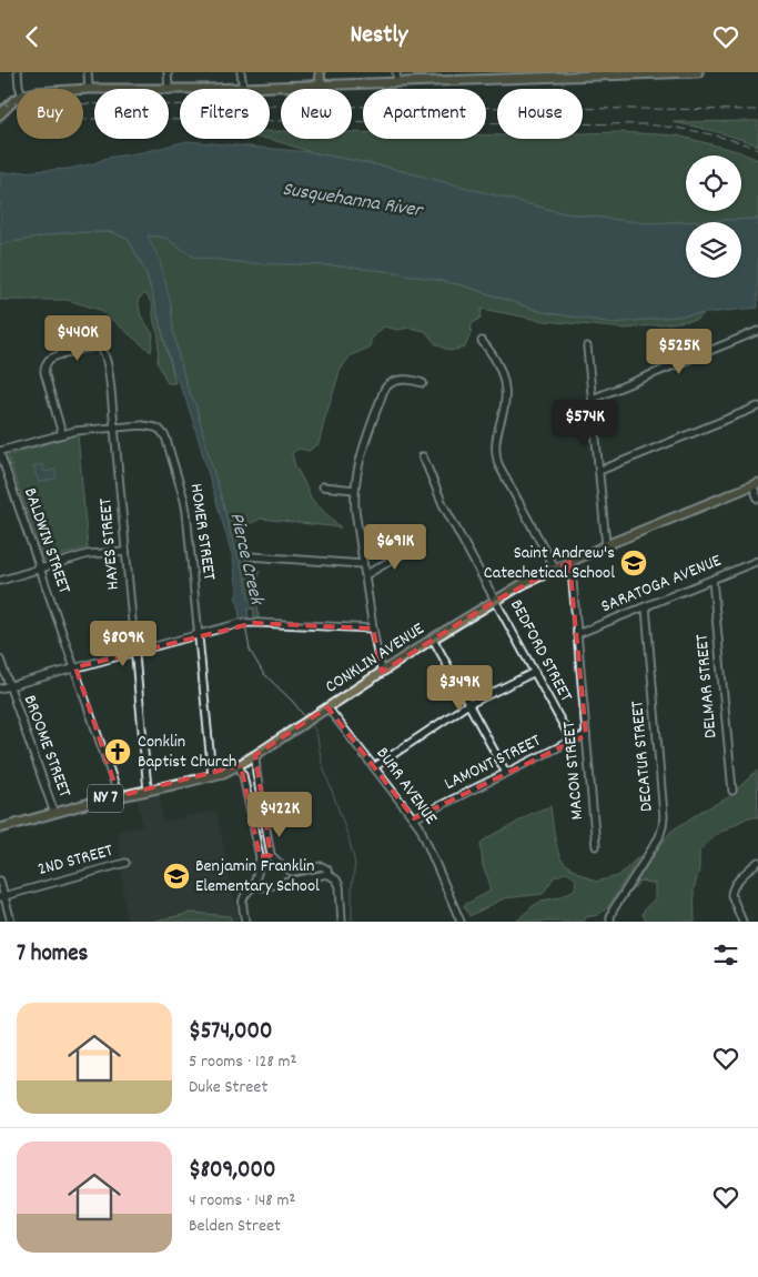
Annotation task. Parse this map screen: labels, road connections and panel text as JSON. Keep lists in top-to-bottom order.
{
  "streets": {
    "main road": ["CONKLIN AVENUE", "NY 7"],
    "street": [
      "HOMER STREET",
      "BALDWIN STREET",
      "HAYES STREET",
      "SARATOGA AVENUE",
      "BEDFORD STREET",
      "DELMAR STREET",
      "BROOME STREET",
      "DECATUR STREET",
      "LAMONT STREET",
      "MACON STREET",
      "BURR AVENUE",
      "2ND STREET"
    ]
  },
  "crossings": [
    ["HOMER STREET", "HAYES STREET"],
    ["HOMER STREET", "CONKLIN AVENUE"],
    ["BALDWIN STREET", "CONKLIN AVENUE"],
    ["HAYES STREET", "CONKLIN AVENUE"],
    ["SARATOGA AVENUE", "DELMAR STREET"],
    ["SARATOGA AVENUE", "DECATUR STREET"],
    ["SARATOGA AVENUE", "MACON STREET"],
    ["BEDFORD STREET", "CONKLIN AVENUE"],
    ["BEDFORD STREET", "LAMONT STREET"],
    ["CONKLIN AVENUE", "BROOME STREET"],
    ["CONKLIN AVENUE", "MACON STREET"],
    ["CONKLIN AVENUE", "BURR AVENUE"],
    ["LAMONT STREET", "MACON STREET"],
    ["LAMONT STREET", "BURR AVENUE"]
  ],
  "water": ["Susquehanna River", "Pierce Creek"],
  "places": {
    "school or university": ["Saint Andrew's Catechetical School", "Benjamin Franklin Elementary School"],
    "church": ["Conklin Baptist Church"]
  },
  "page": {
    "header": "Nestly",
    "chip": [
      "Buy",
      "Rent",
      "Filters",
      "New",
      "Apartment",
      "House"
    ],
    "price": [
      "$440K",
      "$525K",
      "$574K",
      "$691K",
      "$809K",
      "$349K",
      "$422K"
    ],
    "heading": "7 homes",
    "list": [
      {
        "name": "$574,000",
        "note": "5 rooms · 128 m² · Duke Street"
      },
      {
        "name": "$809,000",
        "note": "4 rooms · 148 m² · Belden Street"
      }
    ]
  }
}
